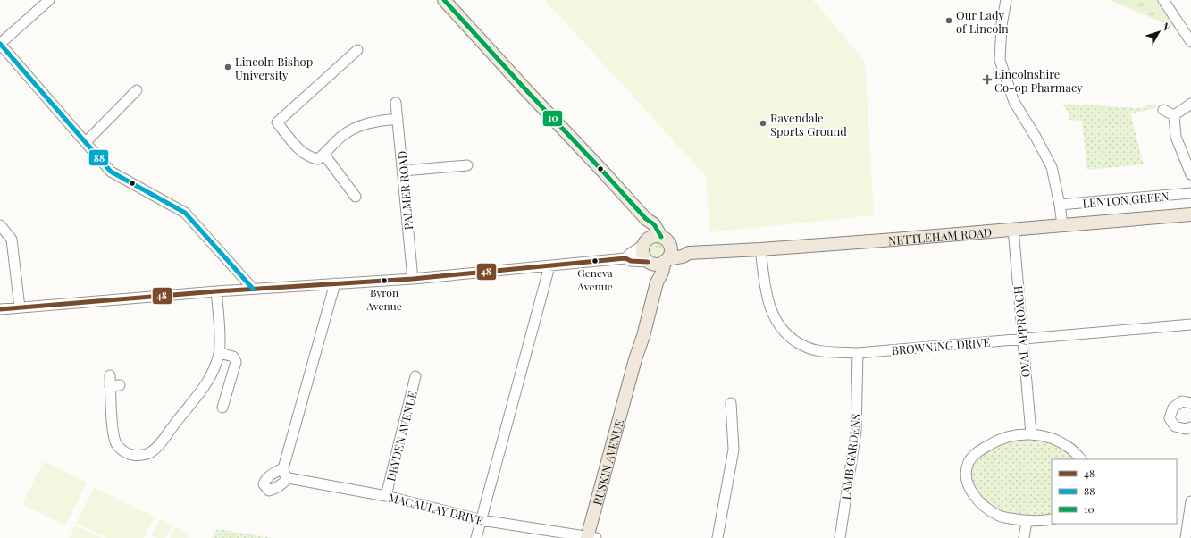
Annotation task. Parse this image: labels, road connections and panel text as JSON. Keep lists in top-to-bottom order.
{
  "streets": {
    "main road": ["NETTLEHAM ROAD", "RUSKIN AVENUE"],
    "street": [
      "PALMER ROAD",
      "LENTON GREEN",
      "OVAL APPROACH",
      "BROWNING DRIVE",
      "DRYDEN AVENUE",
      "LAMB GARDENS",
      "MACAULAY DRIVE"
    ]
  },
  "crossings": [
    ["NETTLEHAM ROAD", "OVAL APPROACH"],
    ["NETTLEHAM ROAD", "BROWNING DRIVE"],
    ["NETTLEHAM ROAD", "RUSKIN AVENUE"],
    ["OVAL APPROACH", "BROWNING DRIVE"],
    ["BROWNING DRIVE", "LAMB GARDENS"],
    ["DRYDEN AVENUE", "MACAULAY DRIVE"],
    ["RUSKIN AVENUE", "MACAULAY DRIVE"]
  ],
  "places": {
    "other": [
      "Our Lady of Lincoln",
      "Lincoln Bishop University",
      "Ravendale Sports Ground",
      "Geneva Avenue",
      "Byron Avenue"
    ],
    "health": ["Lincolnshire Co-op Pharmacy"]
  },
  "lines": ["transit line 10", "transit line 88", "transit line 48"],
  "legend": ["48", "88", "10"],
  "north": "top right"
}
